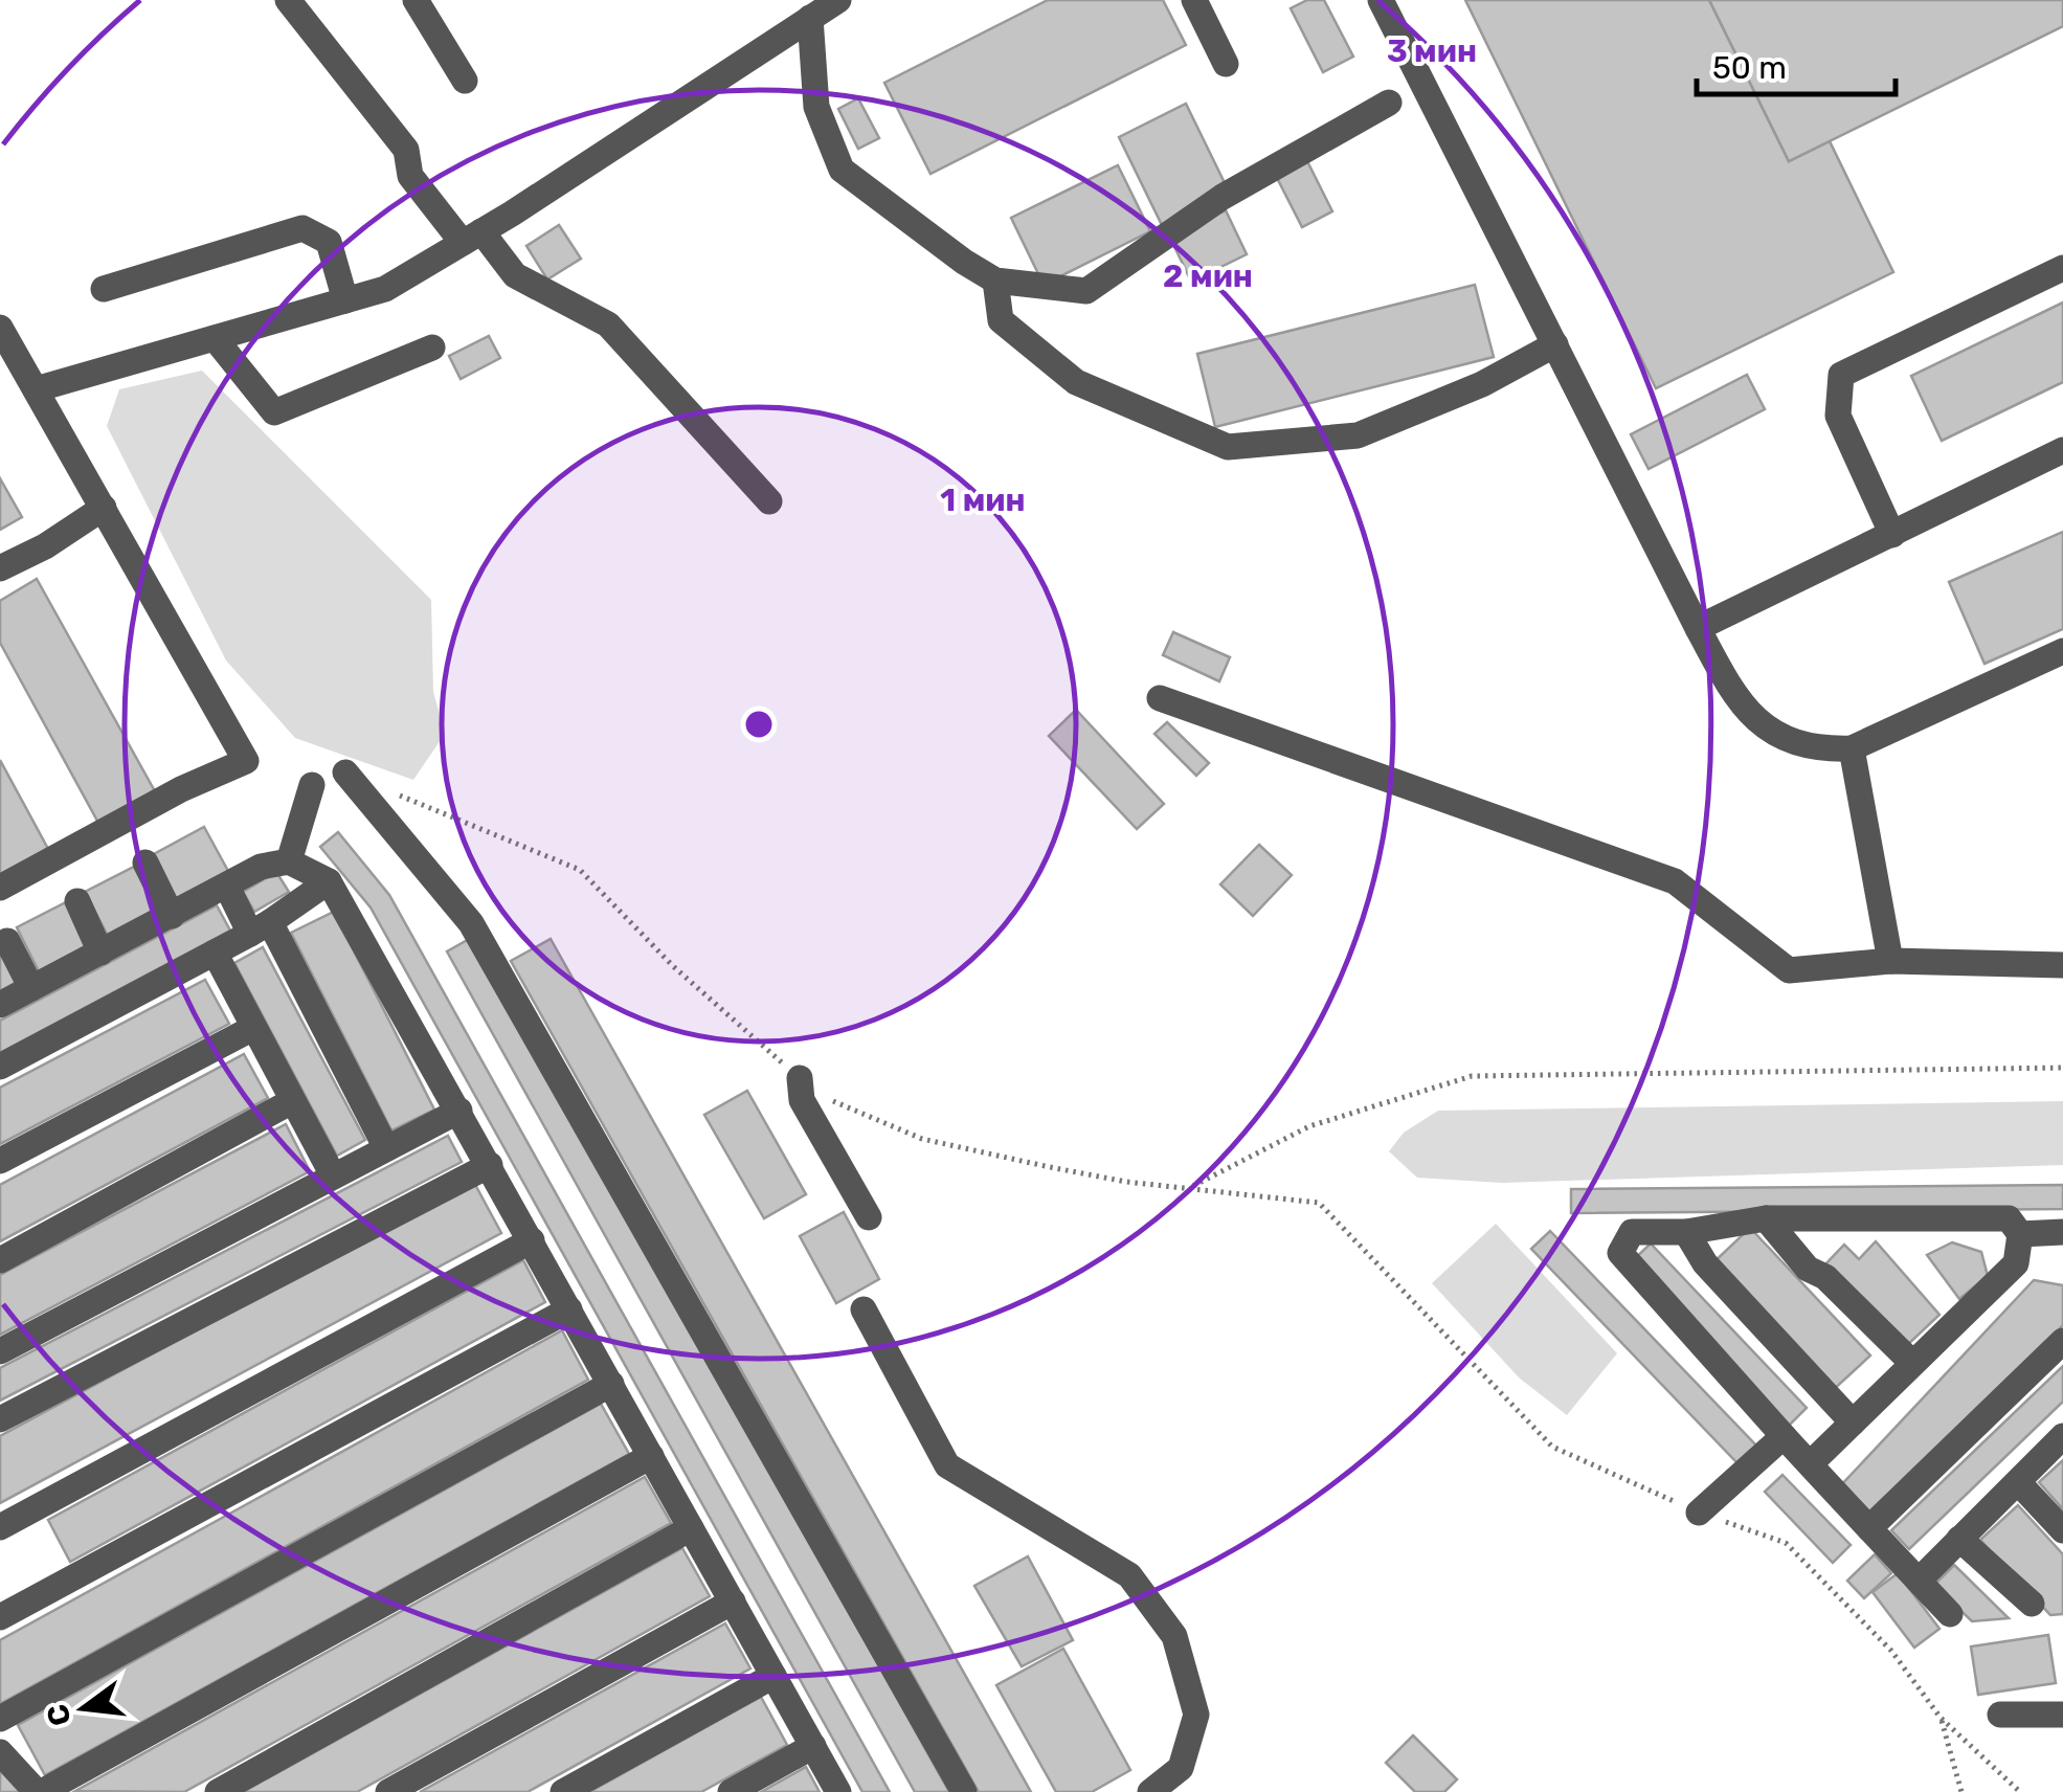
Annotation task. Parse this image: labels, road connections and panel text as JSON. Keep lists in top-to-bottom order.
{
  "scale_bar": "50 m",
  "north": "left",
  "rings": ["3 мин", "2 мин", "1 мин"]
}
